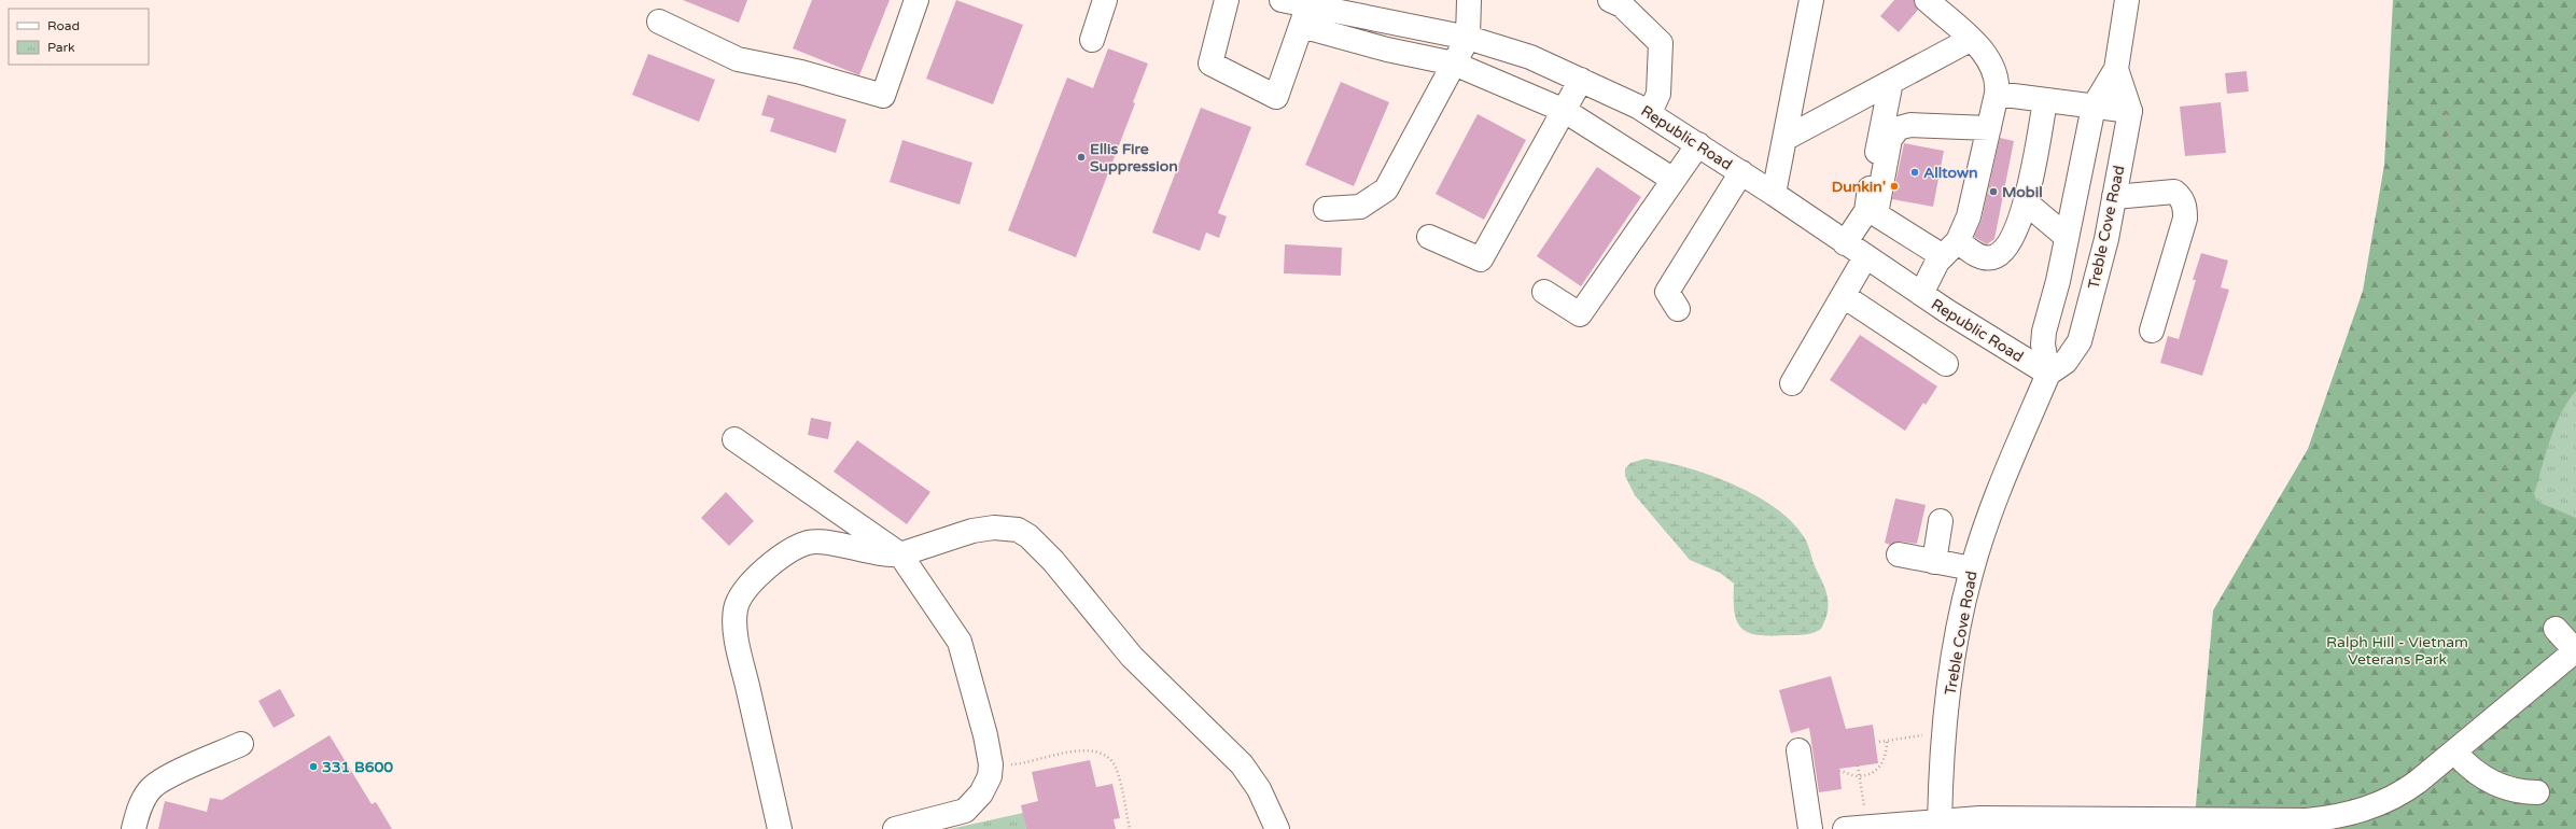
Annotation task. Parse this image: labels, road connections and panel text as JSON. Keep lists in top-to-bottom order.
{
  "streets": {
    "main road": ["Republic Road", "Treble Cove Road"]
  },
  "crossings": [
    ["Republic Road", "Treble Cove Road"]
  ],
  "parks": ["Ralph Hill - Vietnam Veterans Park"],
  "places": [
    "Ellis Fire Suppression",
    "Alltown",
    "Dunkin'",
    "Mobil",
    "331 B600"
  ],
  "legend": ["Road", "Park"]
}
